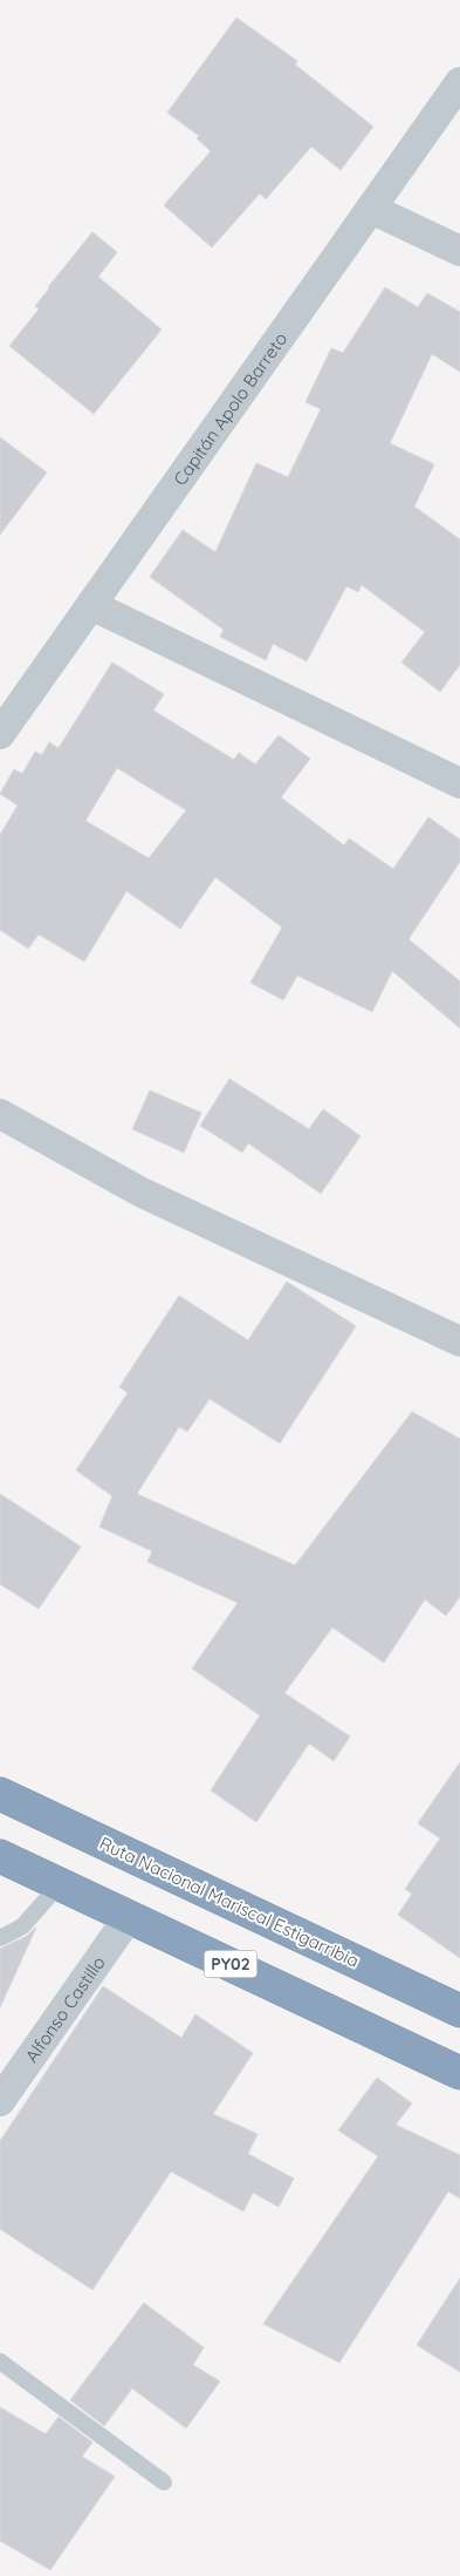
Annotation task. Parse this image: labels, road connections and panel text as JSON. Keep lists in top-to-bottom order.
{
  "streets": {
    "highway": ["Ruta Nacional Mariscal Estigarribia", "PY02"],
    "street": ["Capitán Apolo Barreto", "Alfonso Castillo"]
  },
  "crossings": [
    ["PY02", "Alfonso Castillo"]
  ]
}
